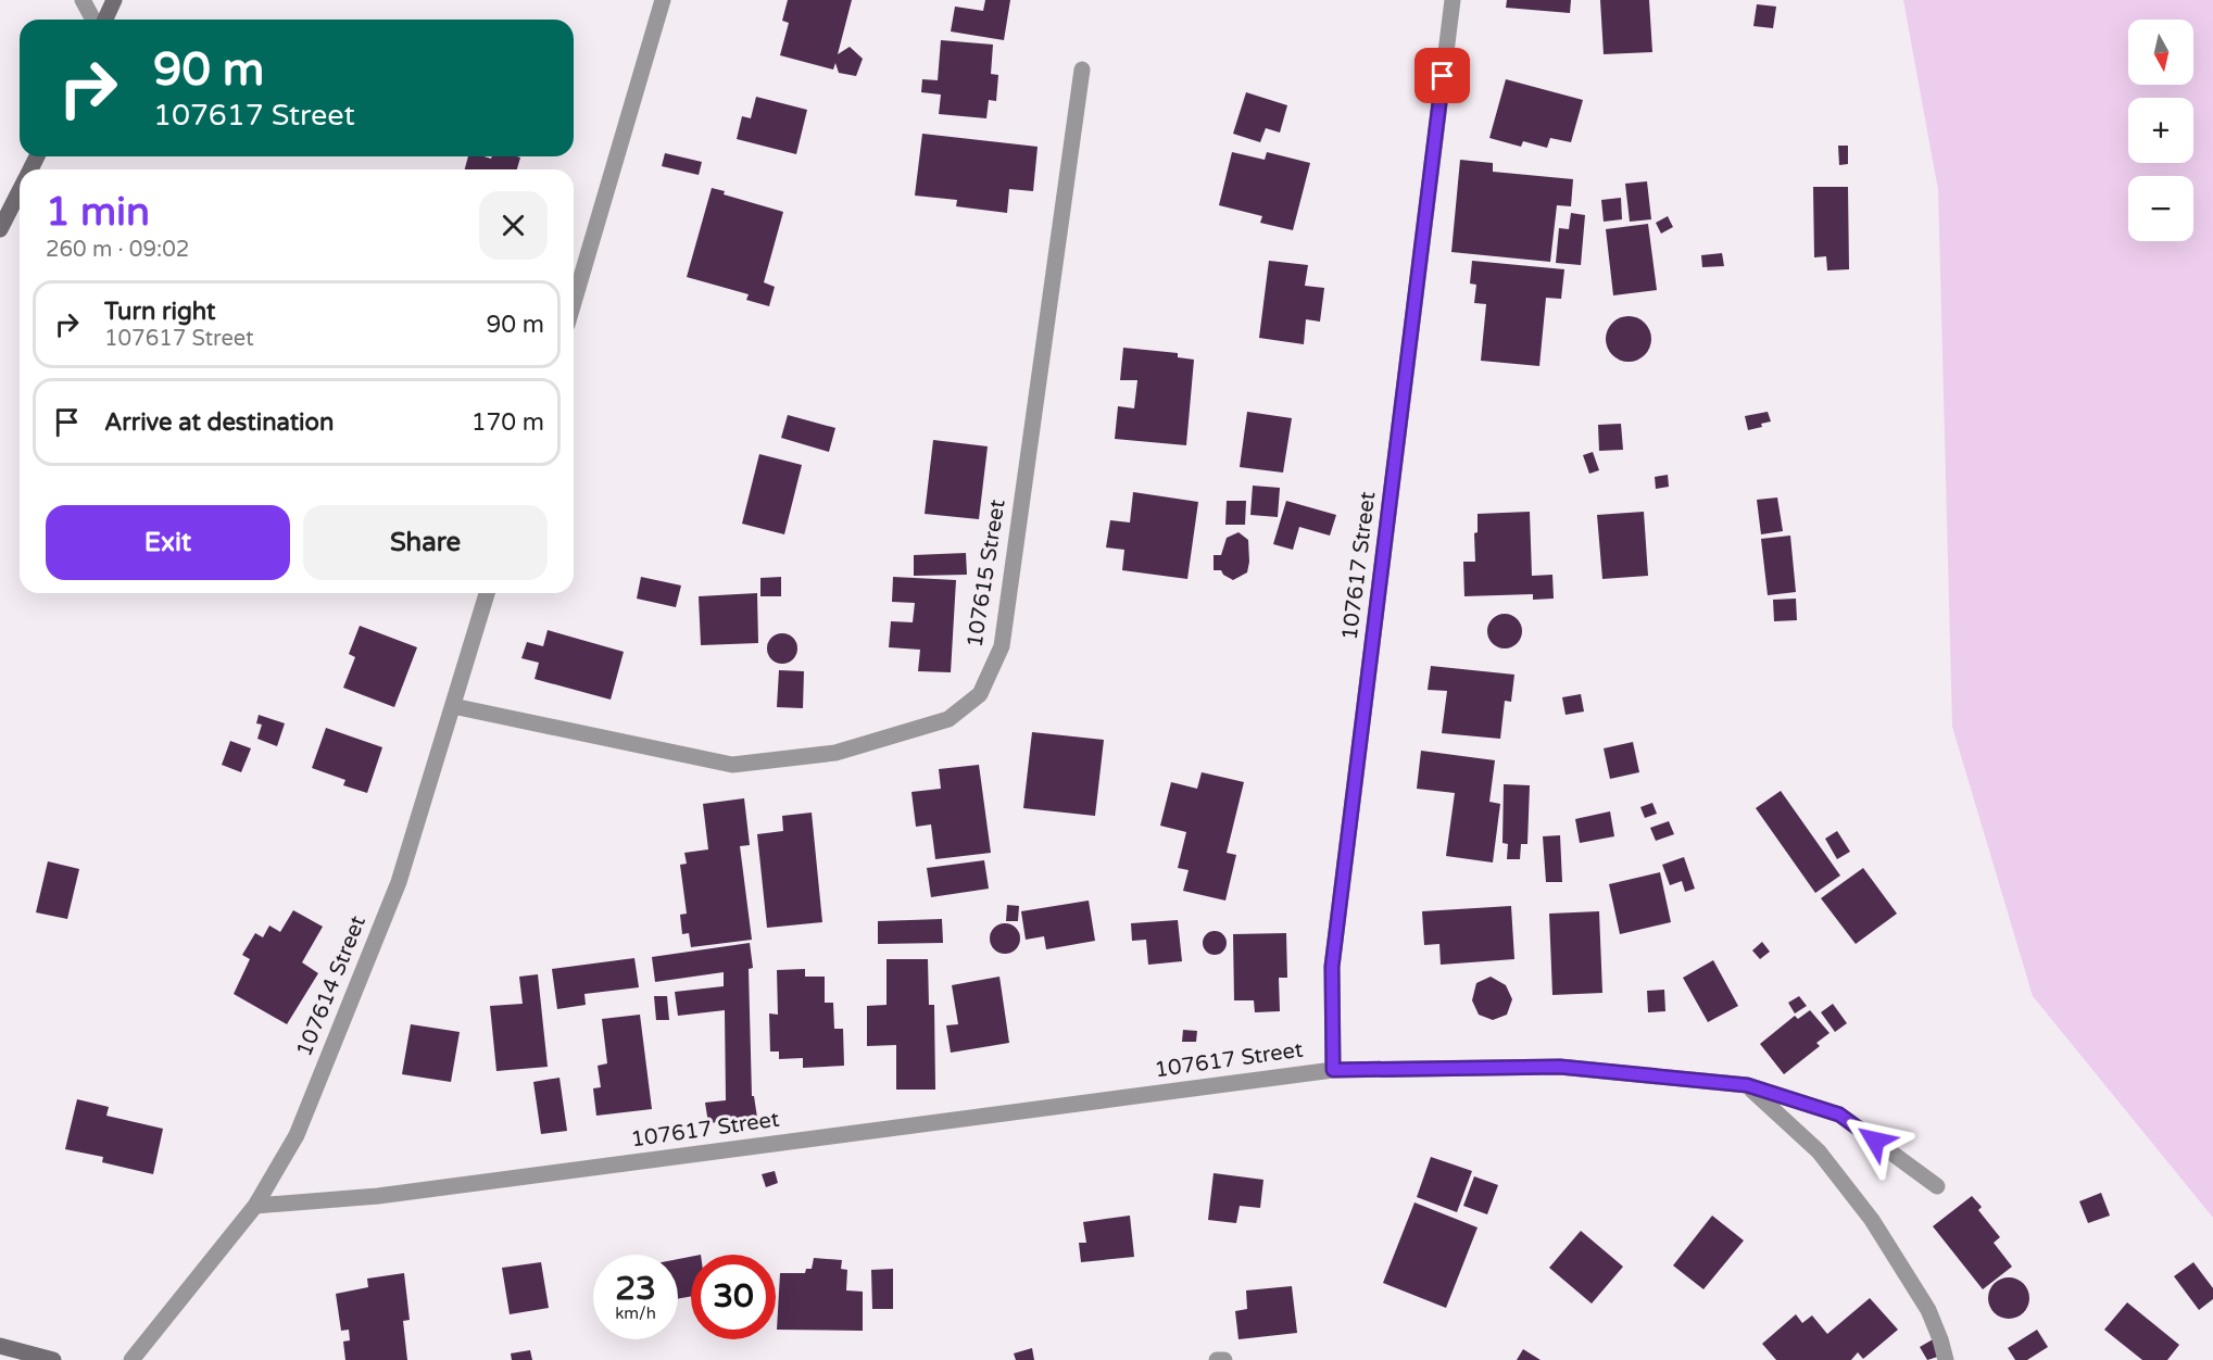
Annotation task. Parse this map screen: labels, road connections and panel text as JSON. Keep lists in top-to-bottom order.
{
  "streets": {
    "street": ["107617 Street", "107615 Street", "107614 Street"]
  },
  "crossings": [
    ["107617 Street", "107614 Street"],
    ["107615 Street", "107614 Street"]
  ],
  "north": "bottom",
  "page": {
    "map_buttons": ["+", "−"],
    "turn": ["90 m", "107617 Street"],
    "heading": ["1 min", "260 m · 09:02"],
    "list": [
      {
        "name": "Turn right",
        "note": "107617 Street",
        "value": "90 m"
      },
      {
        "name": "Arrive at destination",
        "value": "170 m"
      }
    ],
    "buttons": ["Exit", "Share"],
    "speed": "23 km/h",
    "limit": "30"
  }
}
